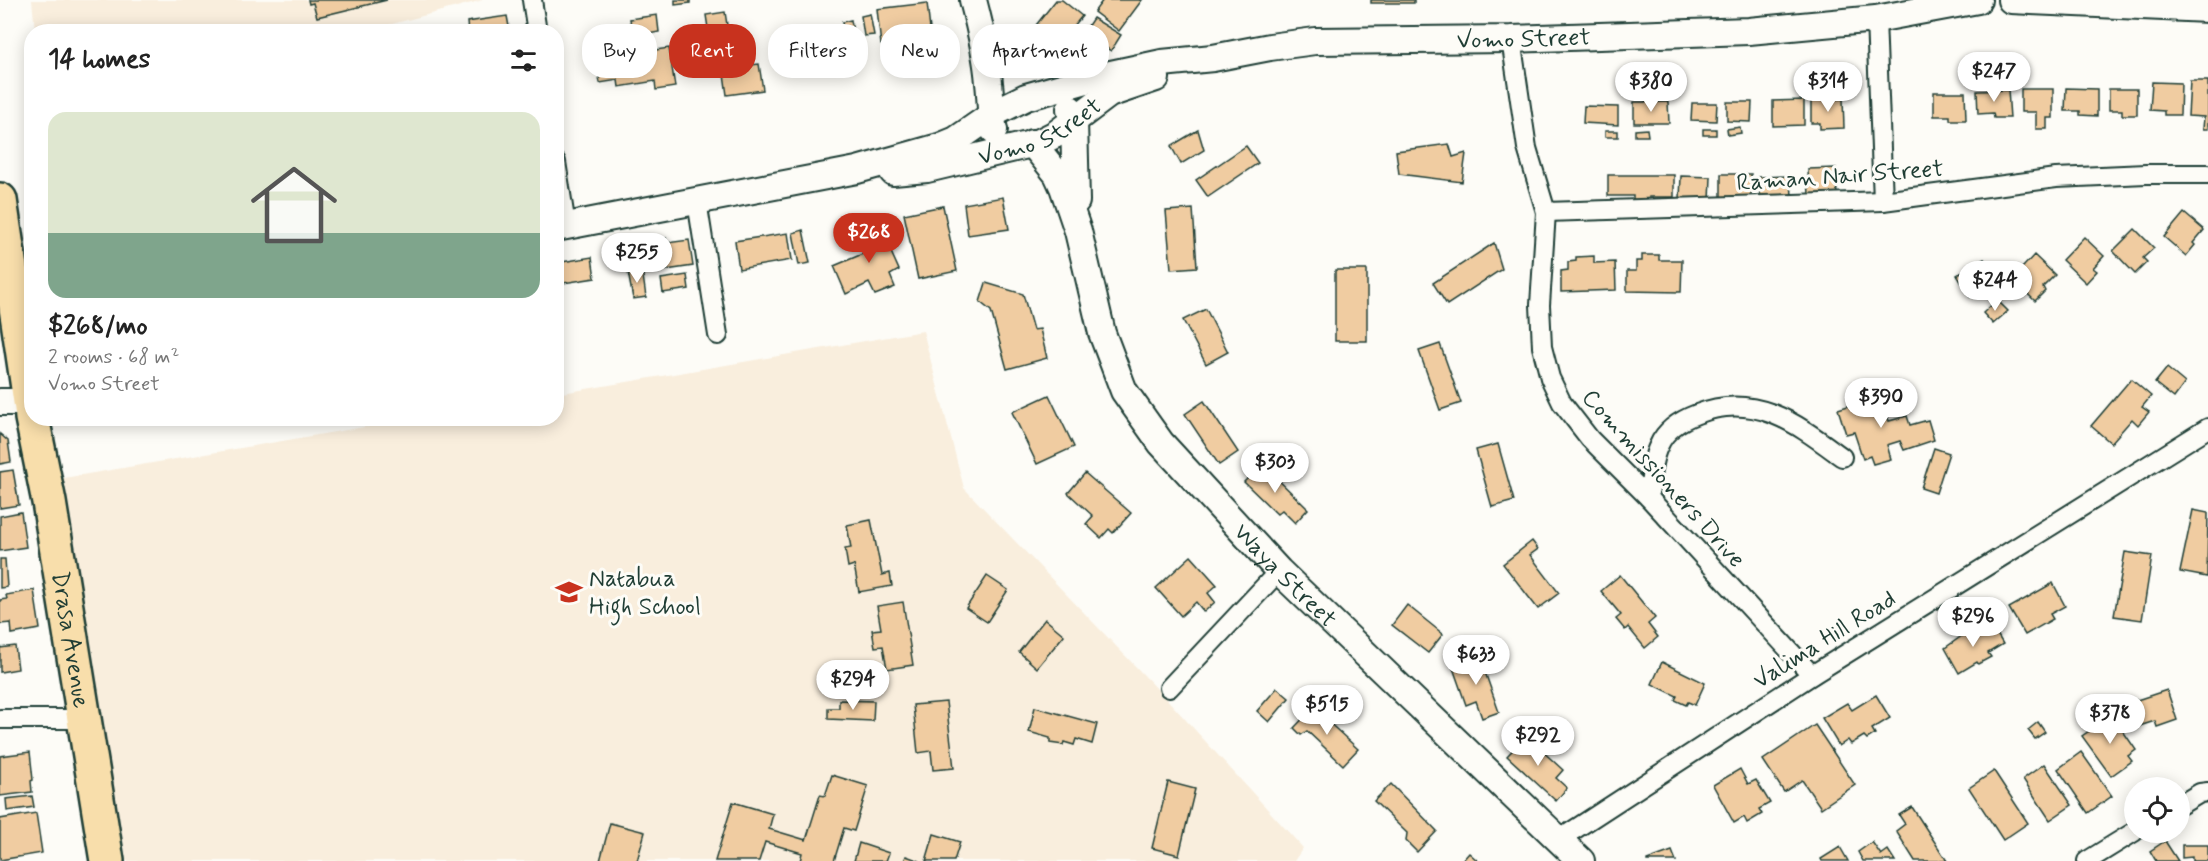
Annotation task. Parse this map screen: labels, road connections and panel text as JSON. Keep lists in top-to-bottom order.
{
  "streets": {
    "highway": ["Drasa Avenue"],
    "main road": ["Vomo Street", "Waya Street"],
    "street": ["Raman Nair Street", "Commissioners Drive", "Valima Hill Road"]
  },
  "crossings": [
    ["Vomo Street", "Commissioners Drive"],
    ["Vomo Street", "Waya Street"],
    ["Raman Nair Street", "Commissioners Drive"],
    ["Commissioners Drive", "Valima Hill Road"],
    ["Waya Street", "Valima Hill Road"]
  ],
  "places": {
    "school or university": ["Natabua High School"]
  },
  "page": {
    "chip": [
      "Buy",
      "Rent",
      "Filters",
      "New",
      "Apartment"
    ],
    "heading": "14 homes",
    "price": [
      "$247",
      "$380",
      "$314",
      "$268",
      "$255",
      "$244",
      "$390",
      "$303",
      "$296",
      "$633",
      "$294",
      "$515",
      "$378",
      "$292"
    ],
    "list": [
      {
        "name": "$268/mo",
        "note": "2 rooms · 68 m² · Vomo Street"
      }
    ]
  }
}
